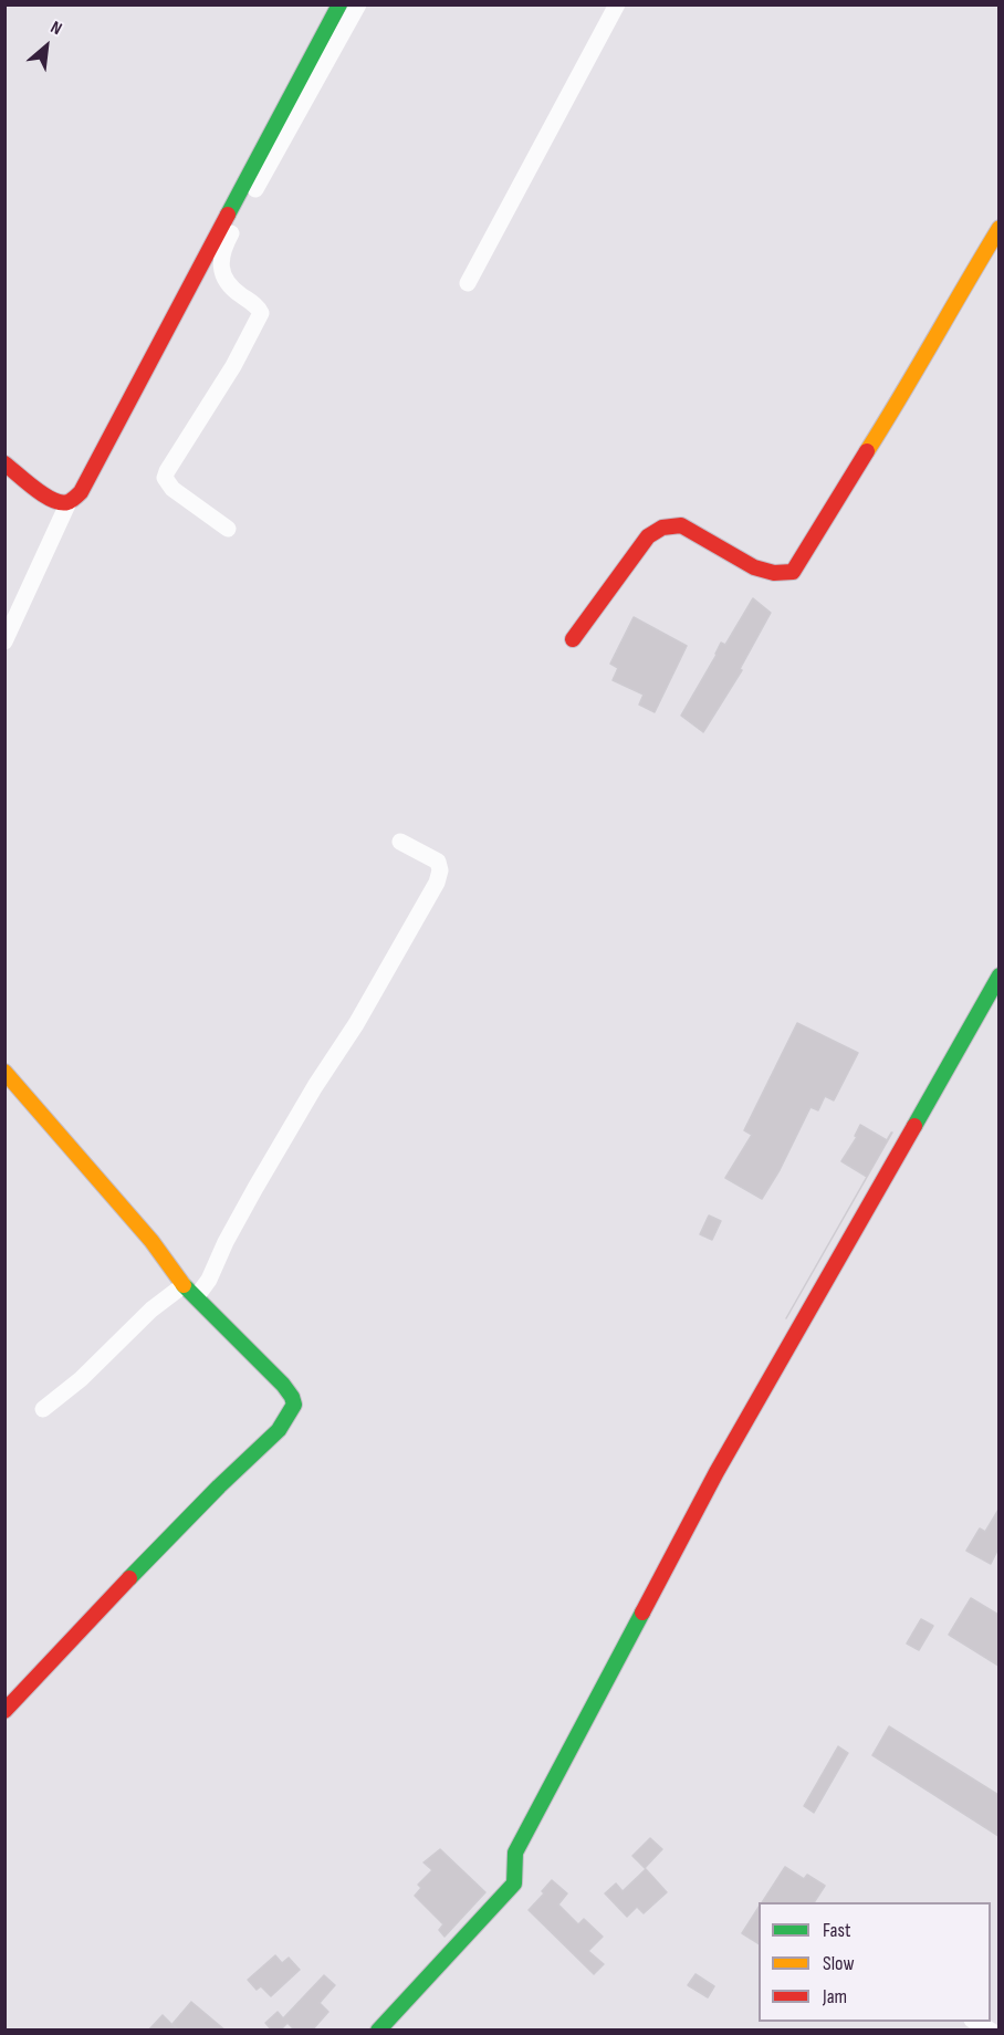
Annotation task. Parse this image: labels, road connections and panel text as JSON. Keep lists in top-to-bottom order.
{
  "legend": ["Fast", "Slow", "Jam"],
  "north": "top right"
}
